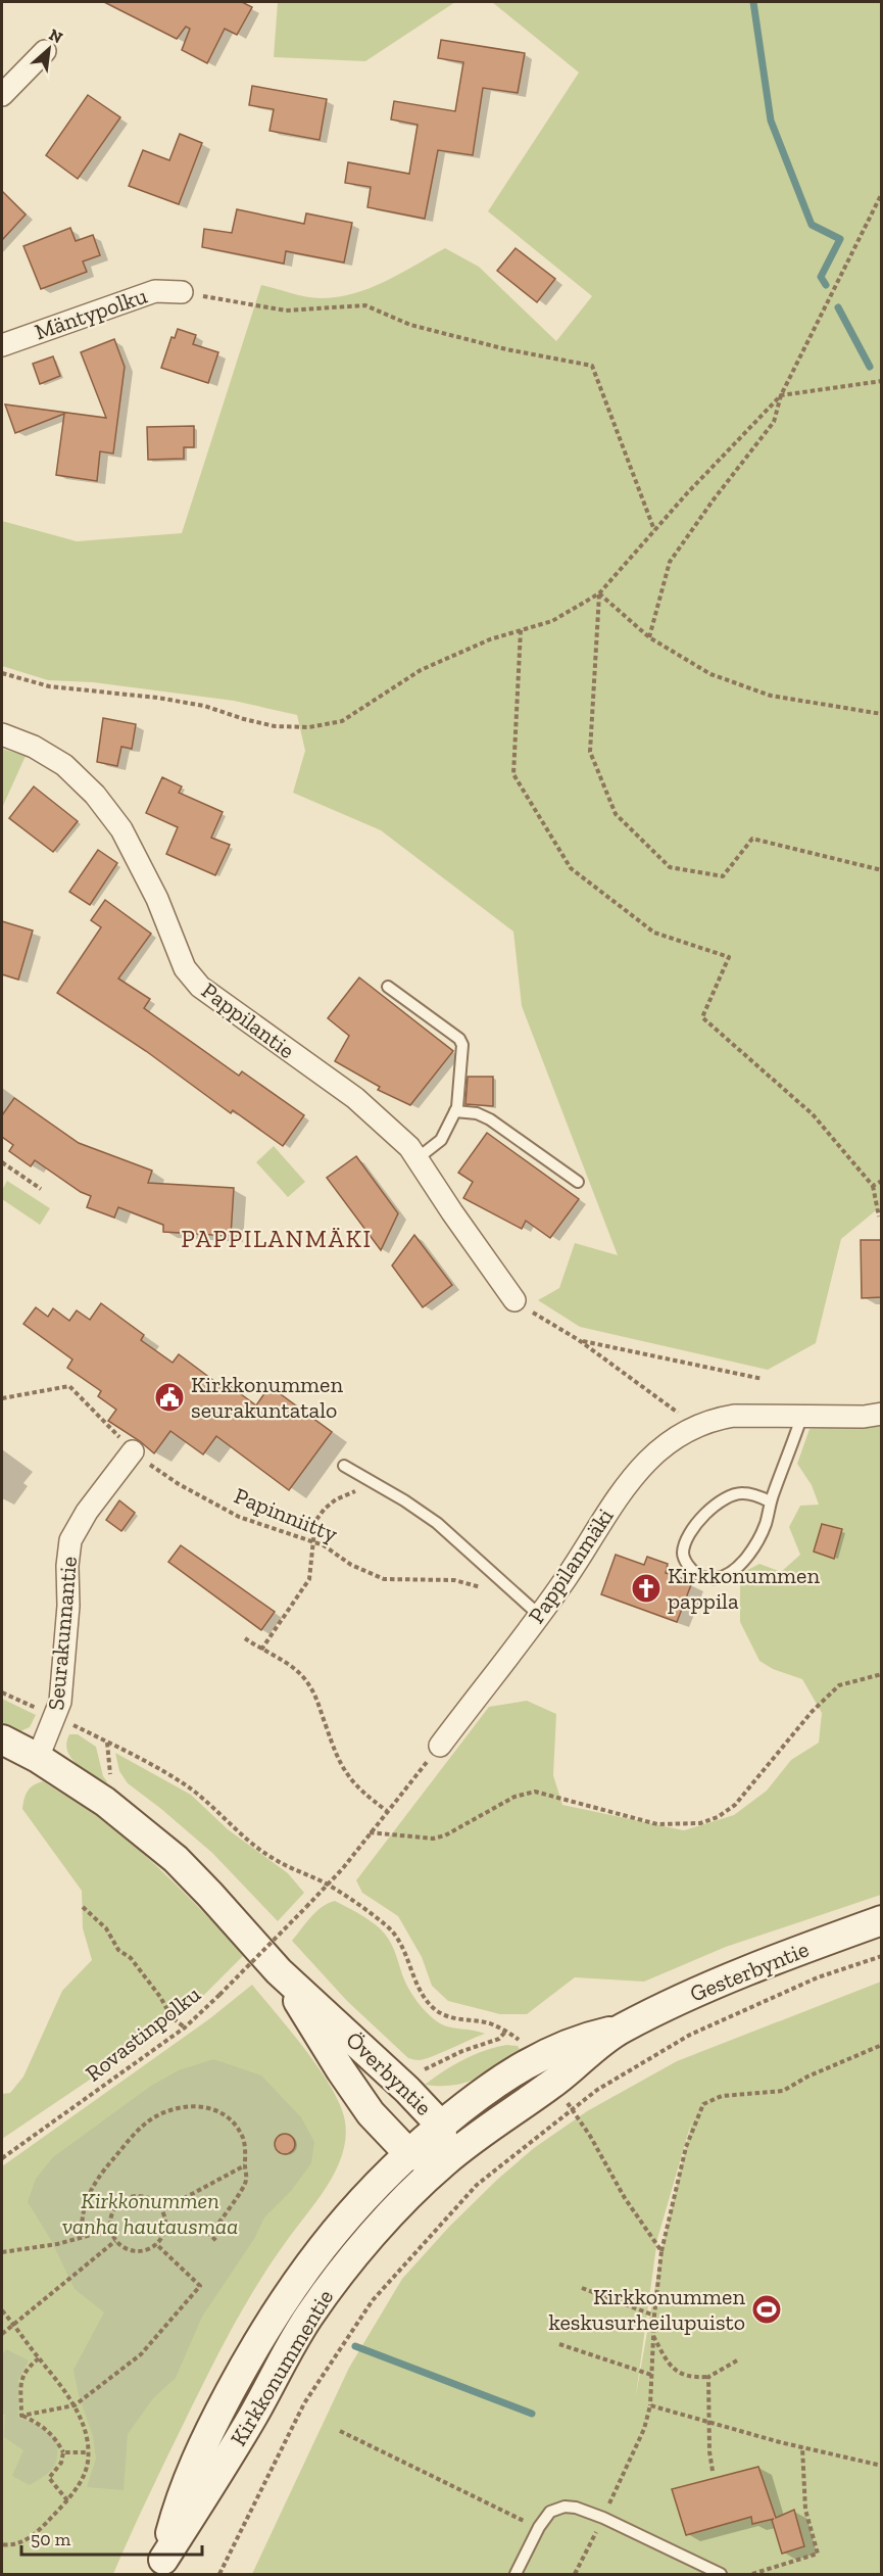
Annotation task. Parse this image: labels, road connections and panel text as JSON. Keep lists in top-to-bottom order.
{
  "streets": {
    "street": [
      "Mäntypolku",
      "Pappilantie",
      "Pappilanmäki",
      "Seurakunnantie",
      "Gesterbyntie",
      "Överbyntie",
      "Kirkkonummentie"
    ],
    "path": ["Papinniitty", "Rovastinpolku"]
  },
  "crossings": [
    ["Papinniitty", "Seurakunnantie"],
    ["Seurakunnantie", "Överbyntie"],
    ["Gesterbyntie", "Överbyntie"],
    ["Gesterbyntie", "Kirkkonummentie"],
    ["Överbyntie", "Kirkkonummentie"]
  ],
  "districts": ["PAPPILANMÄKI"],
  "parks": ["Kirkkonummen vanha hautausmaa"],
  "places": {
    "public building": ["Kirkkonummen seurakuntatalo"],
    "church": ["Kirkkonummen pappila"],
    "sports": ["Kirkkonummen keskusurheilupuisto"]
  },
  "scale_bar": "50 m",
  "north": "top right"
}
